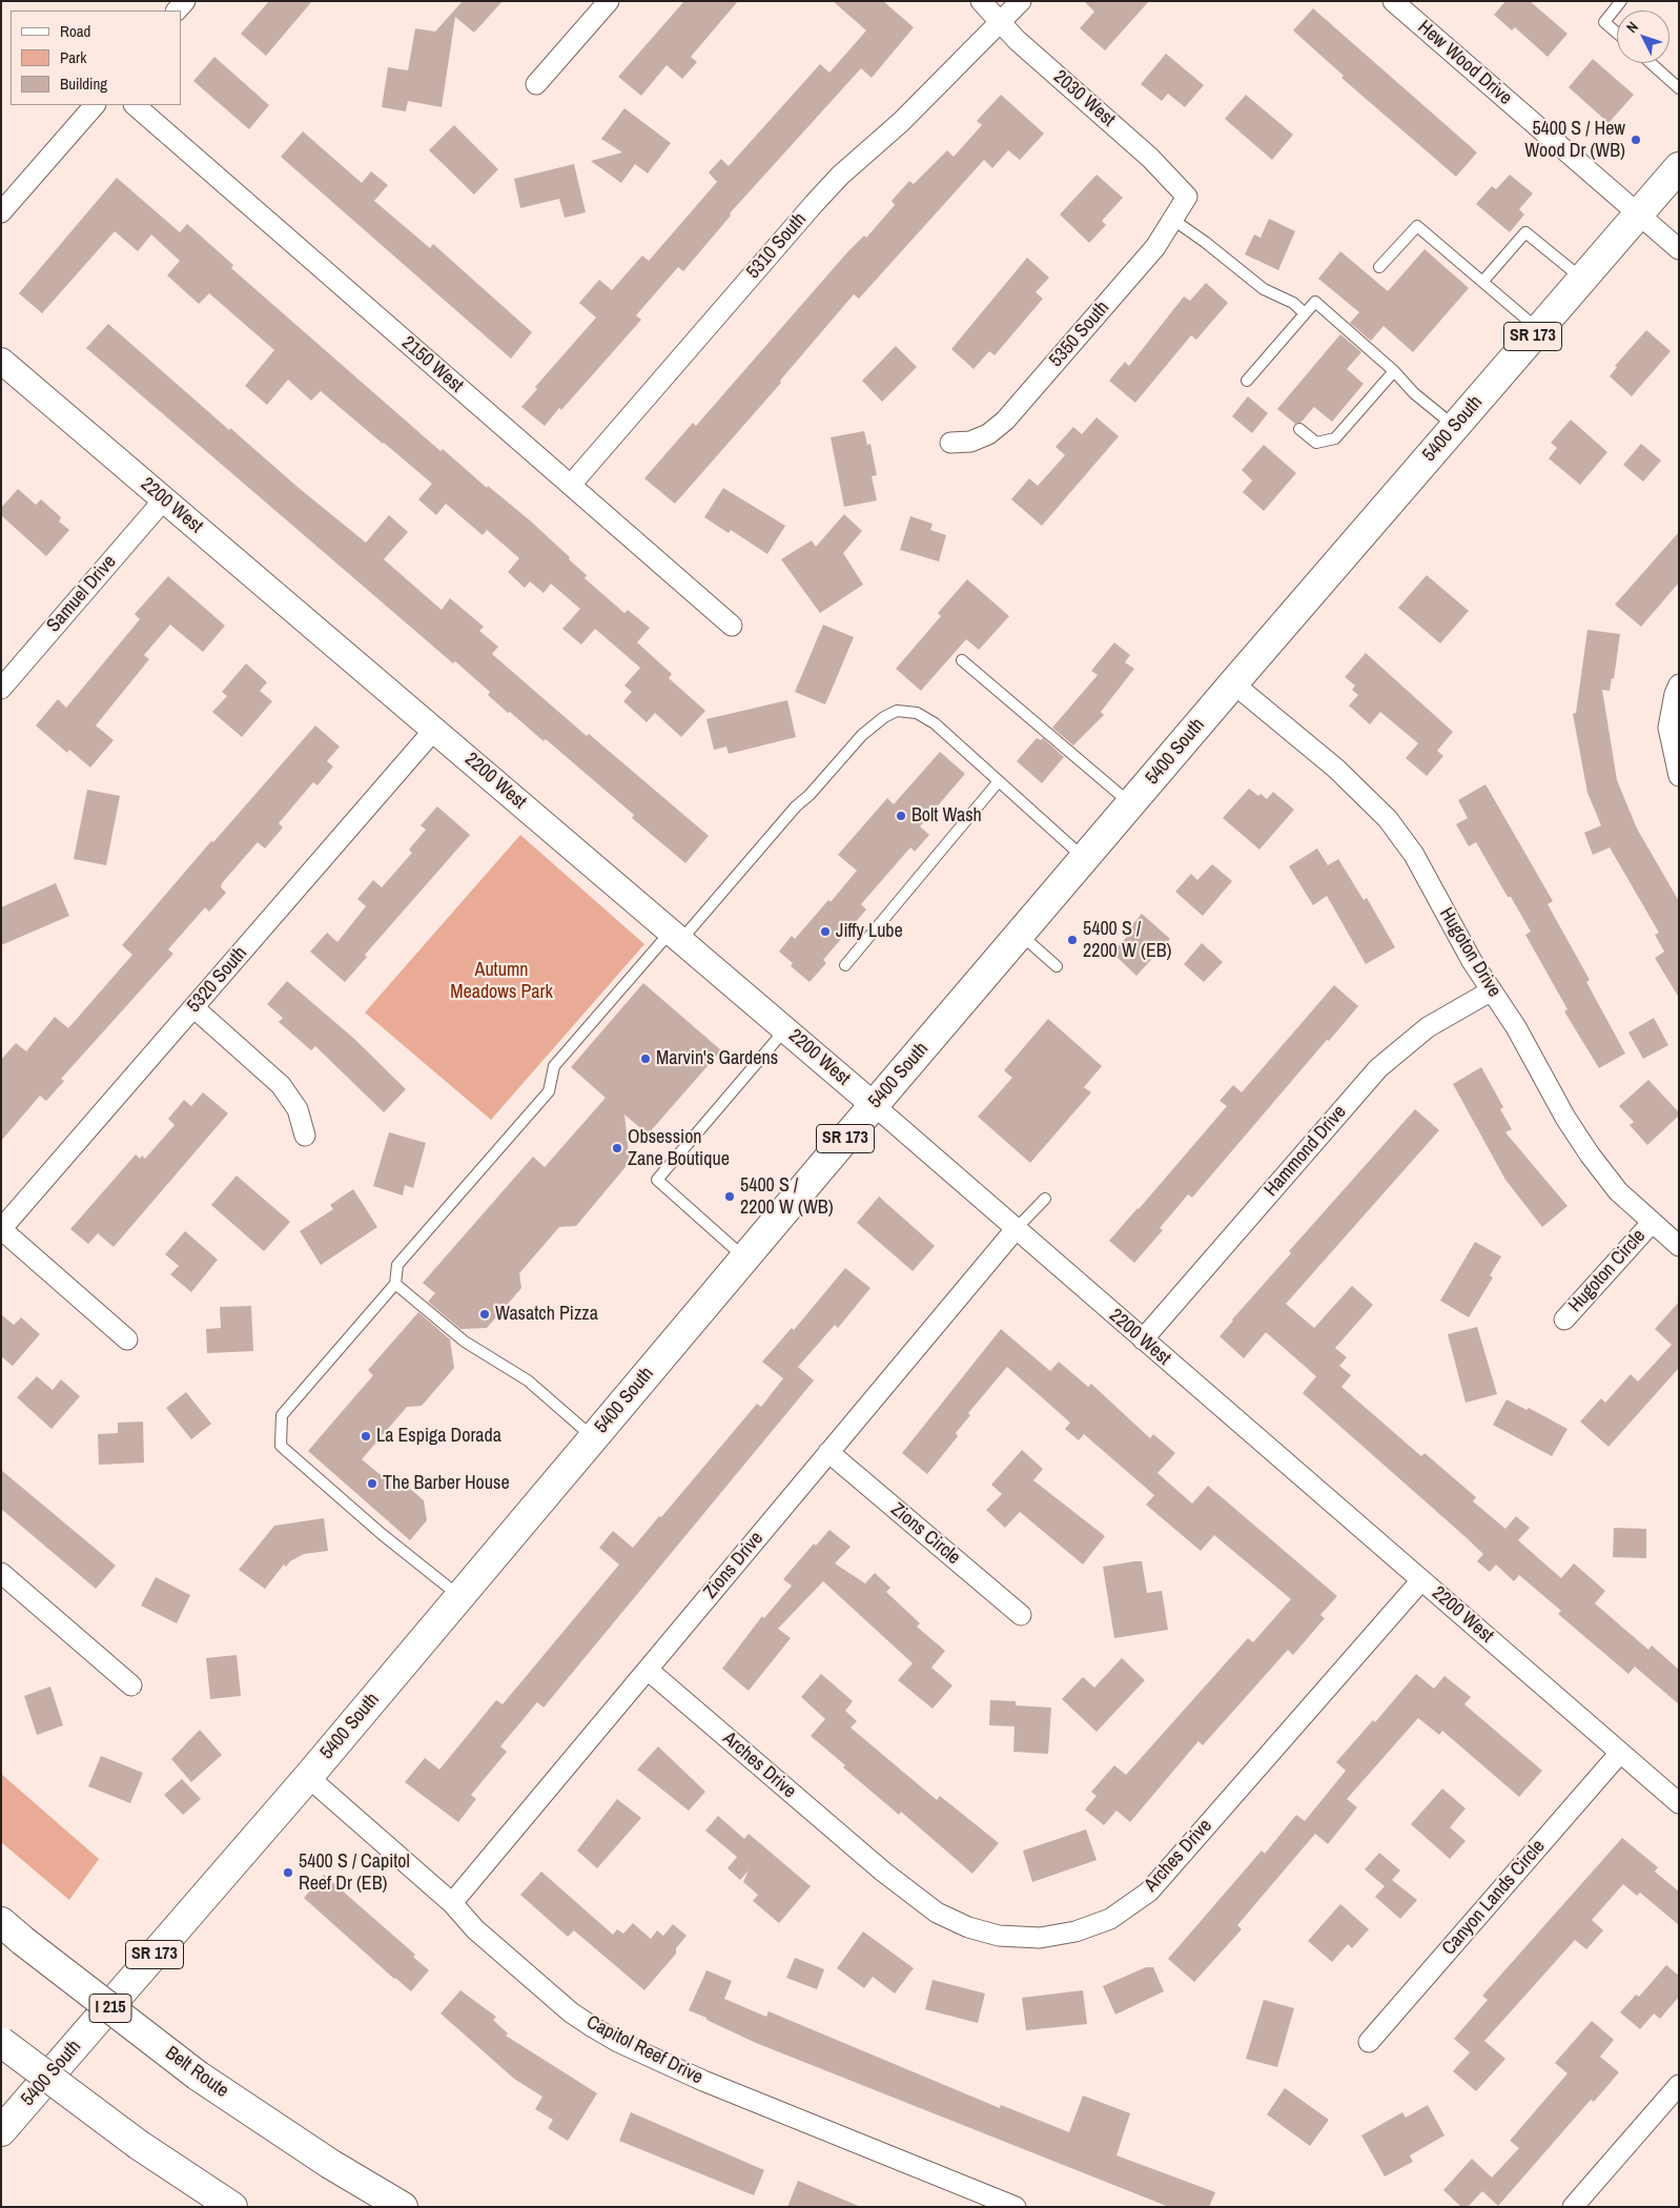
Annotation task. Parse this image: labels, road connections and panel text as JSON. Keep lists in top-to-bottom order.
{
  "streets": {
    "main road": [
      "SR 173",
      "5400 South",
      "I 215",
      "Belt Route"
    ],
    "street": [
      "Hew Wood Drive",
      "2030 West",
      "5310 South",
      "5350 South",
      "2150 West",
      "2200 West",
      "Samuel Drive",
      "Hugoton Drive",
      "5320 South",
      "Hammond Drive",
      "Hugoton Circle",
      "Zions Circle",
      "Zions Drive",
      "Arches Drive",
      "Canyon Lands Circle",
      "Capitol Reef Drive"
    ]
  },
  "crossings": [
    ["Hew Wood Drive", "5400 South"],
    ["2030 West", "5310 South"],
    ["2030 West", "5350 South"],
    ["5310 South", "2150 West"],
    ["5400 South", "2200 West"],
    ["5400 South", "Hugoton Drive"],
    ["5400 South", "Capitol Reef Drive"],
    ["2200 West", "Samuel Drive"],
    ["2200 West", "5320 South"],
    ["2200 West", "Hammond Drive"],
    ["2200 West", "Zions Drive"],
    ["2200 West", "Arches Drive"],
    ["2200 West", "Canyon Lands Circle"],
    ["Hugoton Drive", "Hammond Drive"],
    ["Hugoton Drive", "Hugoton Circle"],
    ["Zions Circle", "Zions Drive"],
    ["Zions Drive", "Arches Drive"],
    ["Zions Drive", "Capitol Reef Drive"]
  ],
  "parks": ["Autumn Meadows Park"],
  "places": [
    "5400 S / Hew Wood Dr (WB)",
    "Bolt Wash",
    "Jiffy Lube",
    "5400 S / 2200 W (EB)",
    "Marvin's Gardens",
    "Obsession Zane Boutique",
    "5400 S / 2200 W (WB)",
    "Wasatch Pizza",
    "La Espiga Dorada",
    "The Barber House",
    "5400 S / Capitol Reef Dr (EB)"
  ],
  "legend": ["Road", "Park", "Building"],
  "north": "top left"
}
